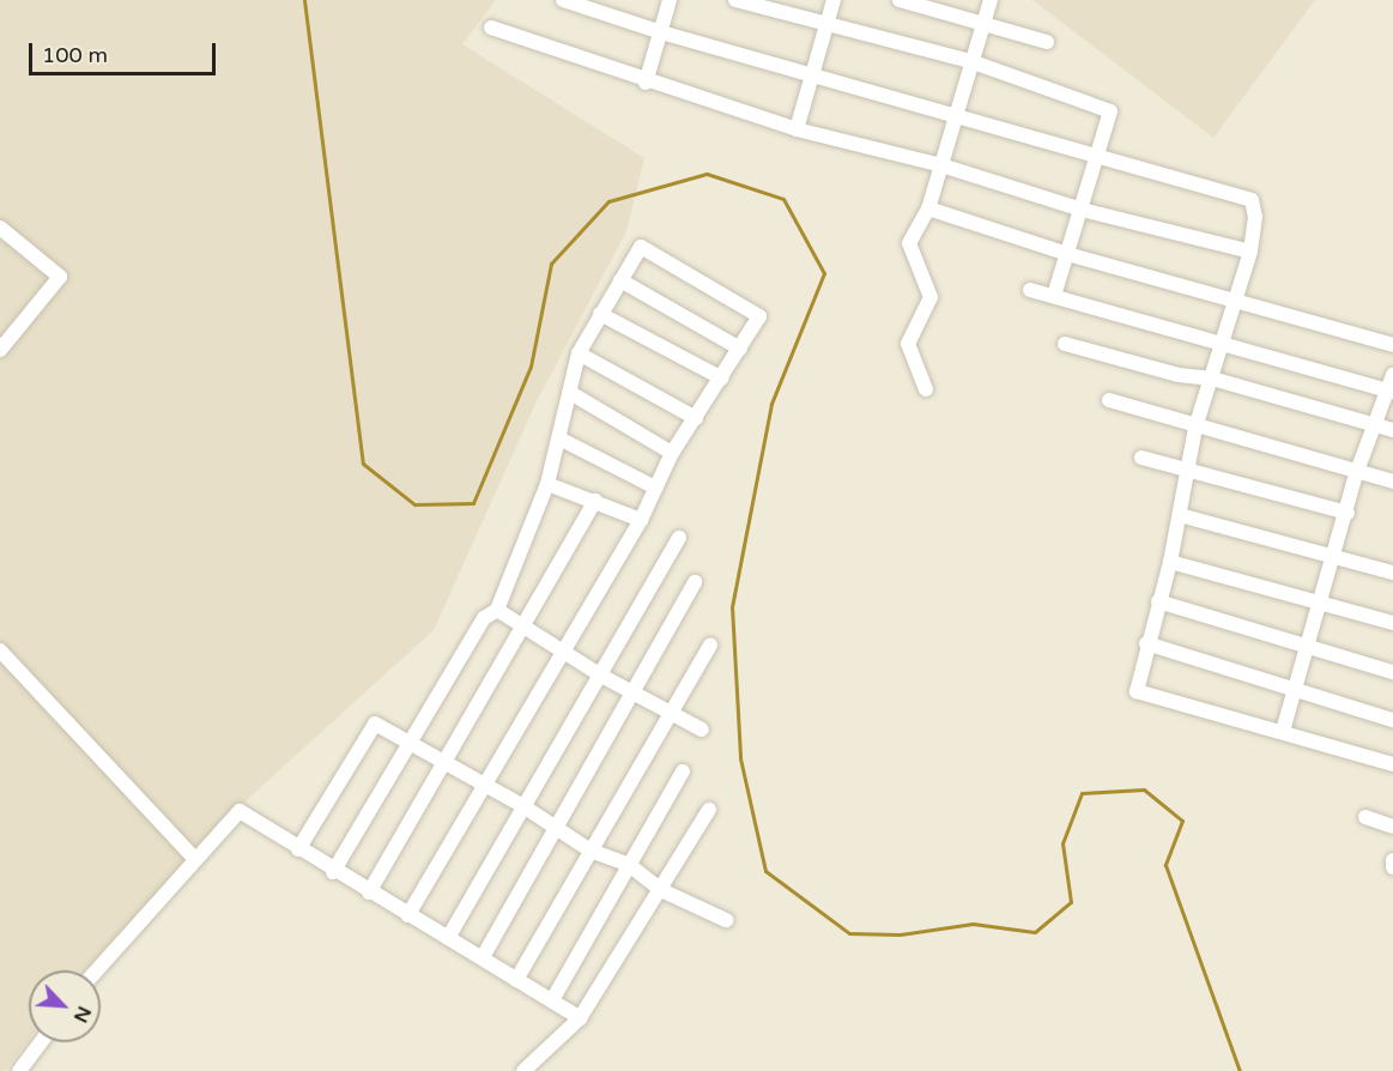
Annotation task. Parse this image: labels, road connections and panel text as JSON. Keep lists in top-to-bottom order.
{
  "scale_bar": "100 m",
  "north": "bottom right"
}
